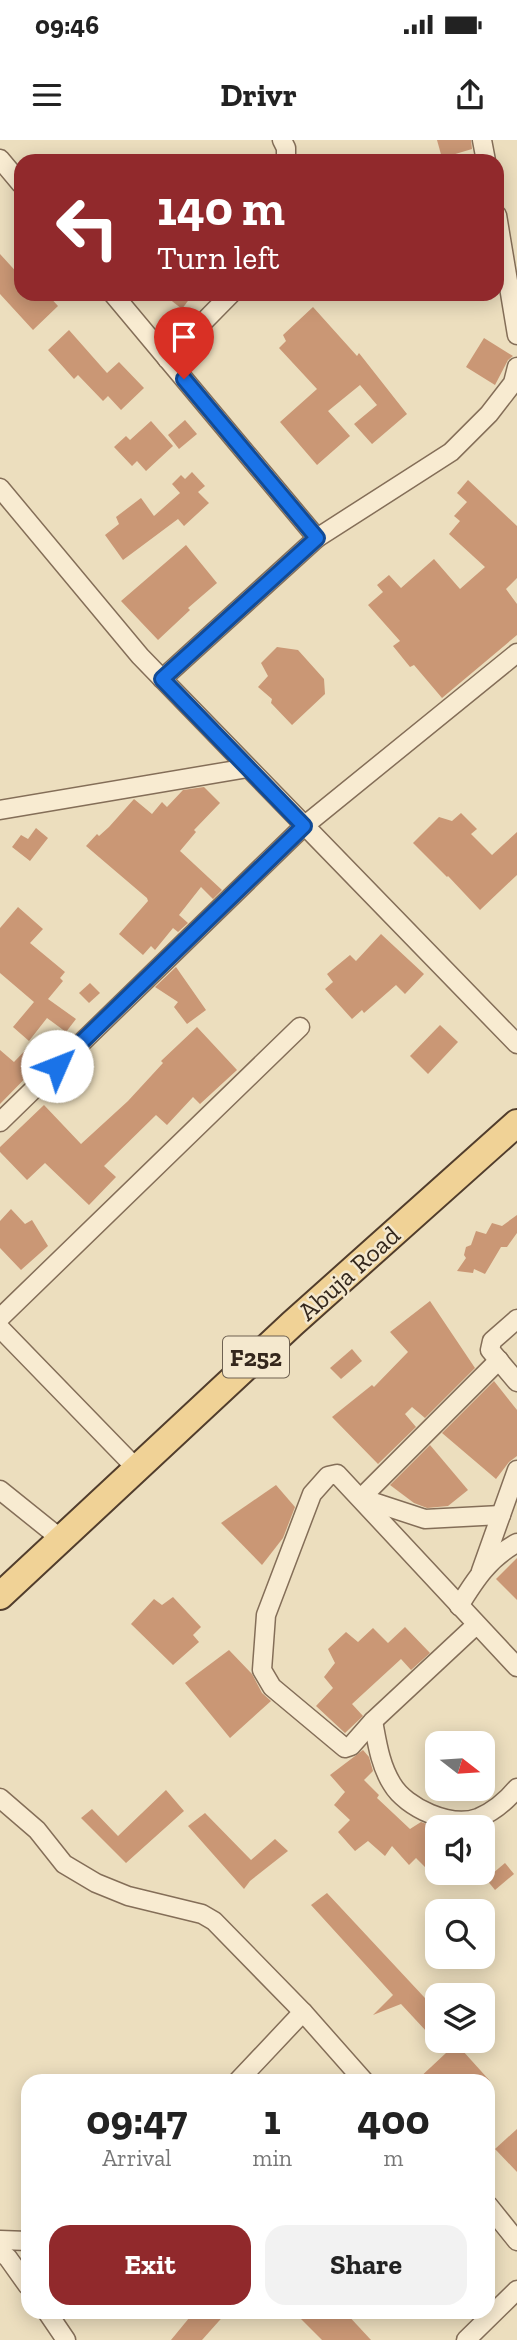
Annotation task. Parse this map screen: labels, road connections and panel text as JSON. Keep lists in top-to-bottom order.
{
  "streets": {
    "main road": ["Abuja Road", "F252"]
  },
  "north": "right",
  "page": {
    "status": "09:46",
    "header": "Drivr",
    "turn": ["140 m", "Turn left"],
    "eta": [
      "09:47",
      "Arrival",
      "1",
      "min",
      "400",
      "m"
    ],
    "buttons": ["Exit", "Share"]
  }
}
